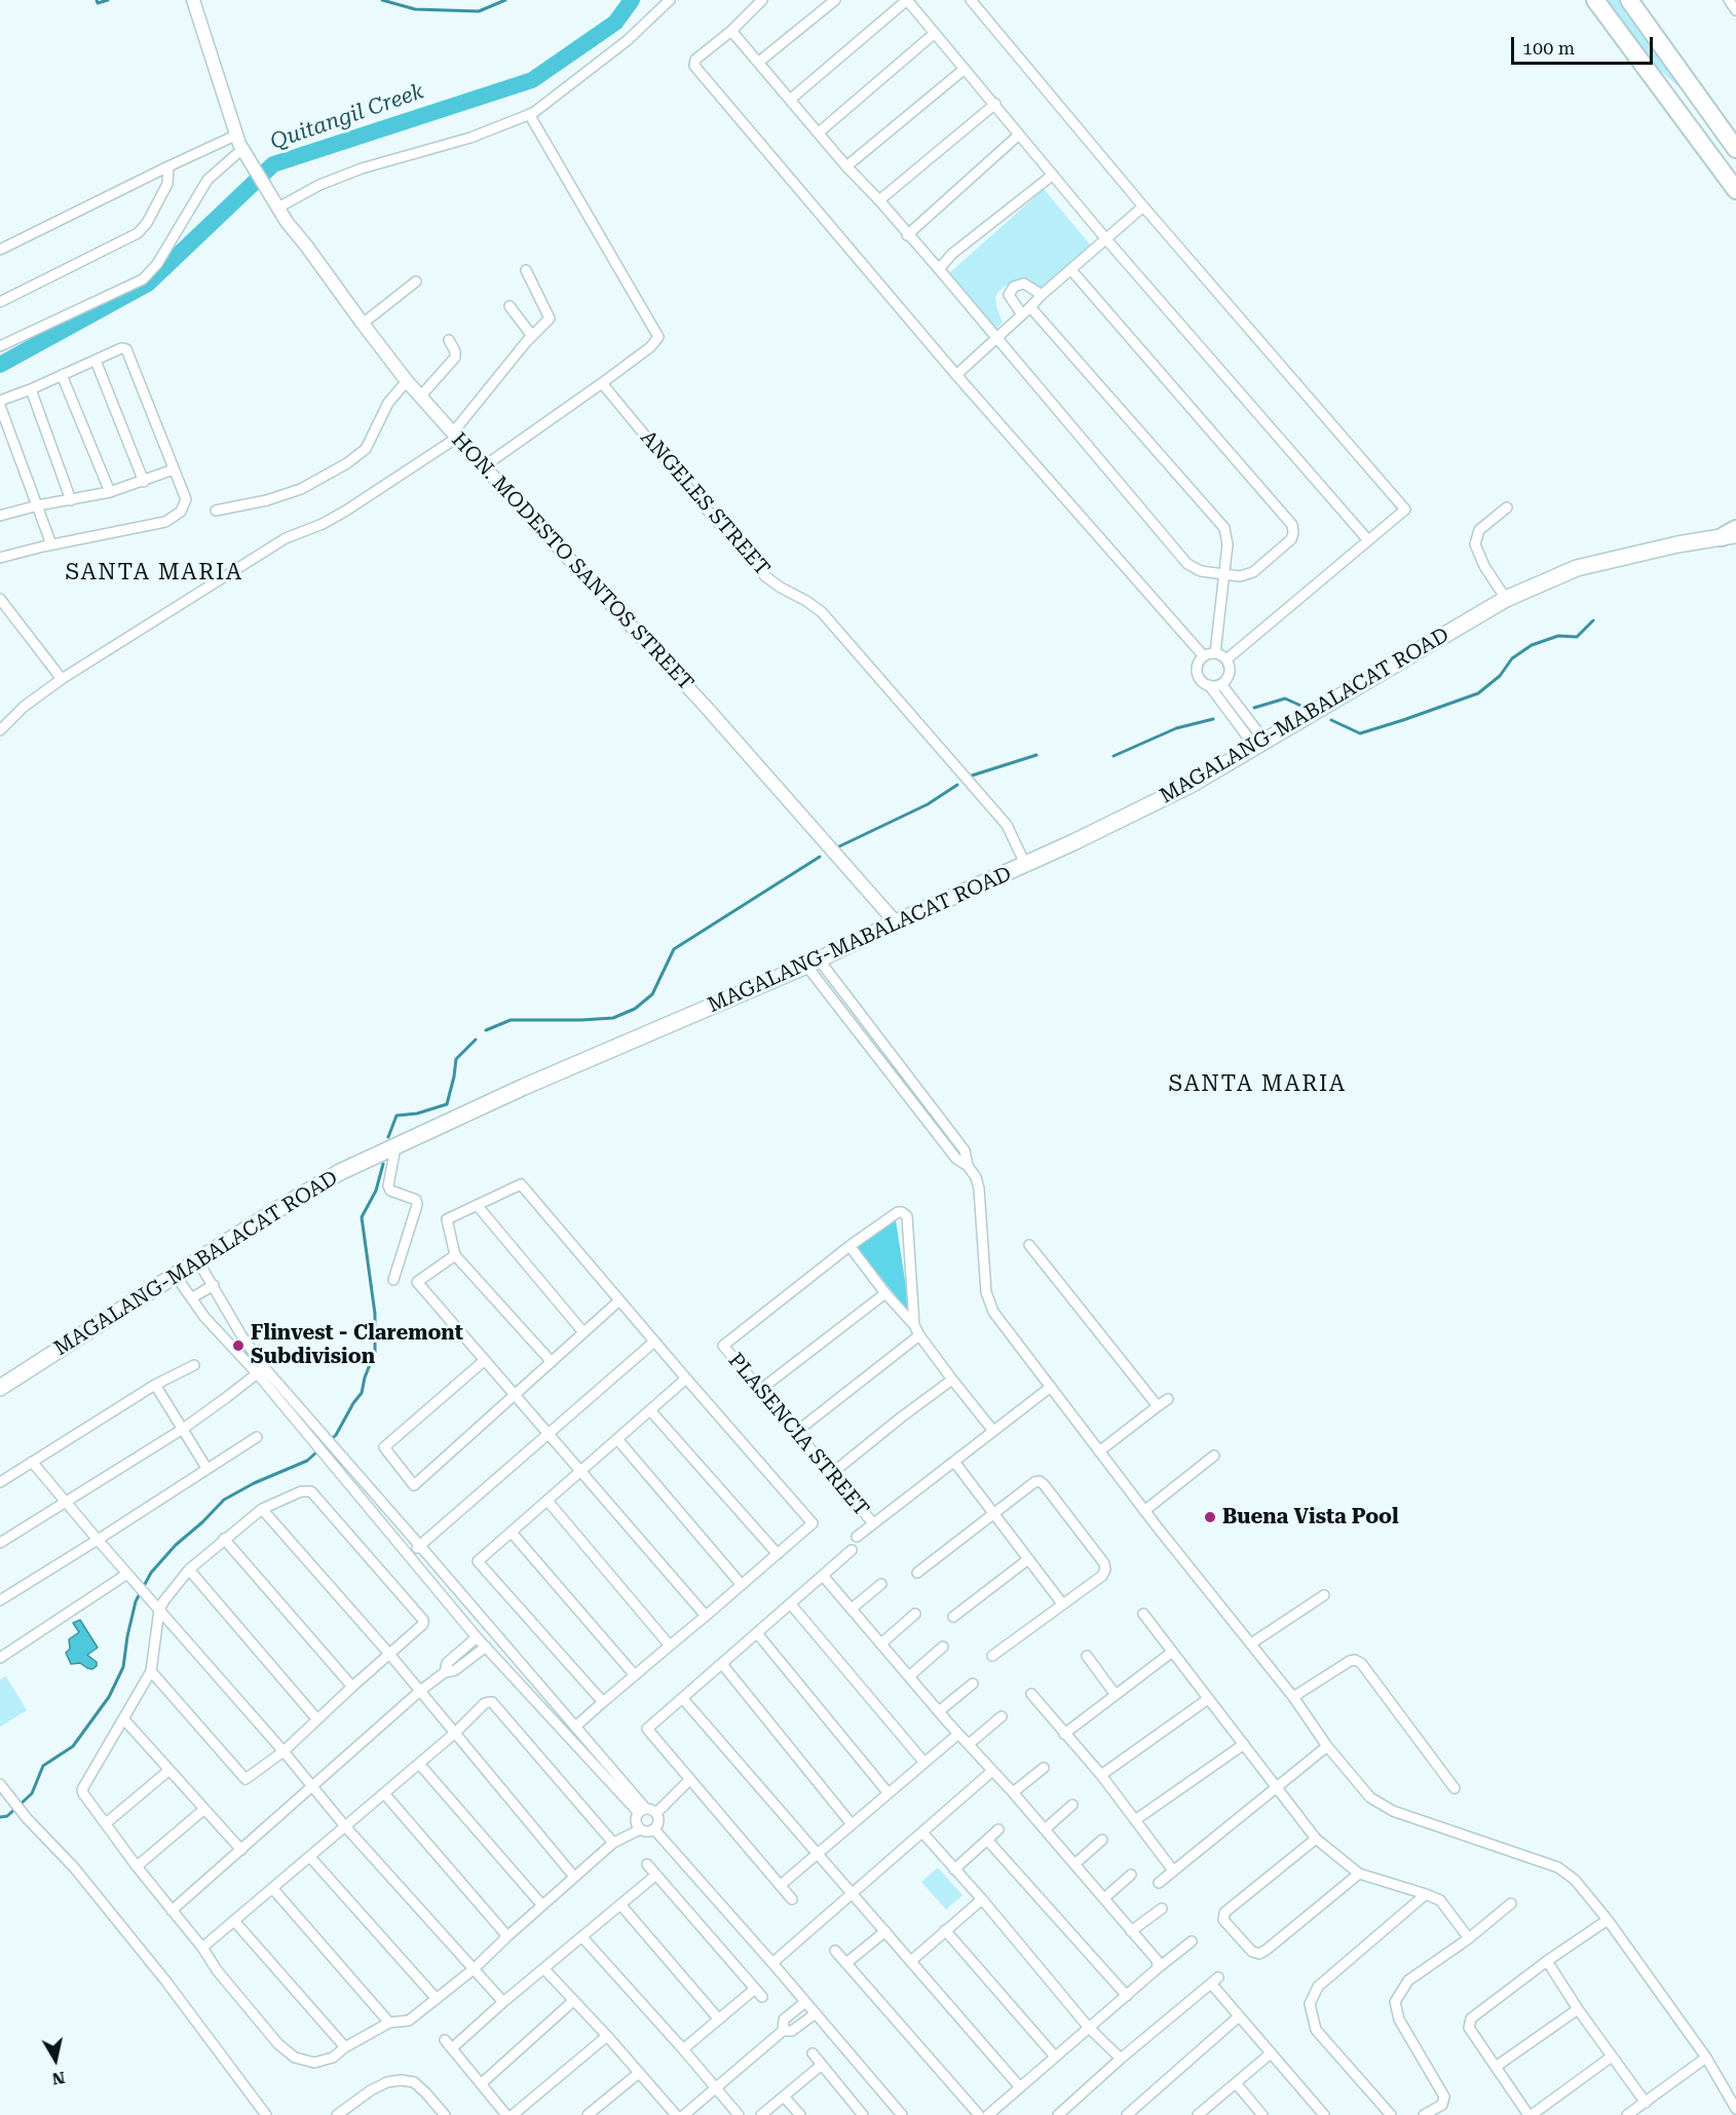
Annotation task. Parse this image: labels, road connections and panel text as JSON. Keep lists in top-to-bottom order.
{
  "streets": {
    "main road": ["MAGALANG-MABALACAT ROAD"],
    "street": ["ANGELES STREET", "HON. MODESTO SANTOS STREET", "PLASENCIA STREET"]
  },
  "crossings": [
    ["ANGELES STREET", "MAGALANG-MABALACAT ROAD"],
    ["HON. MODESTO SANTOS STREET", "MAGALANG-MABALACAT ROAD"]
  ],
  "districts": ["SANTA MARIA", "SANTA MARIA"],
  "water": ["Quitangil Creek"],
  "places": ["Flinvest - Claremont Subdivision", "Buena Vista Pool"],
  "scale_bar": "100 m",
  "north": "bottom"
}
